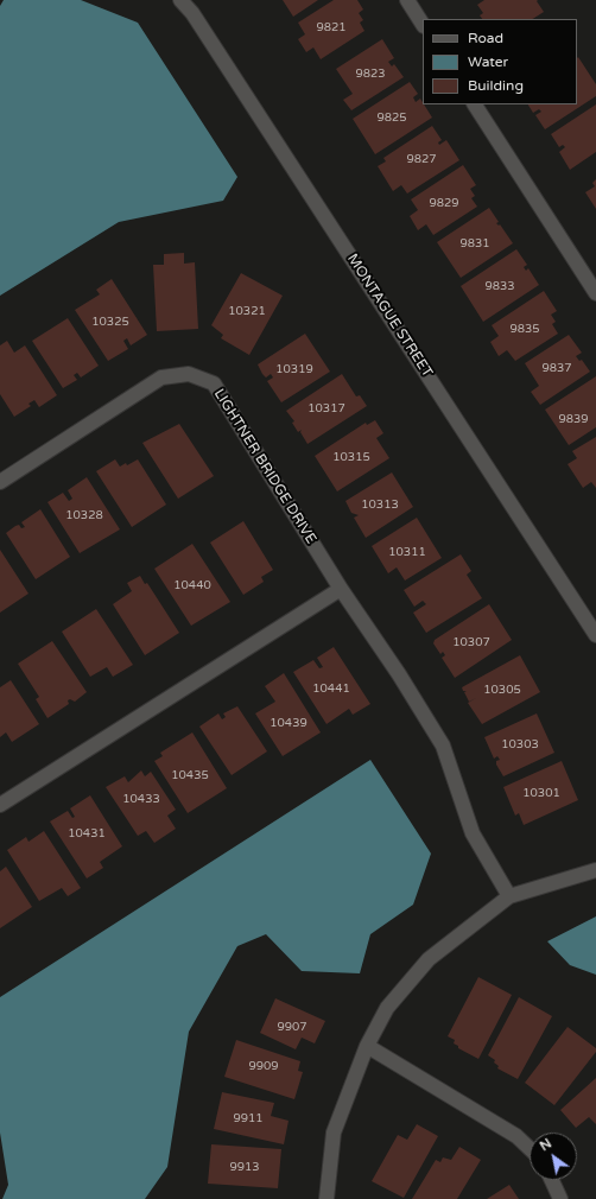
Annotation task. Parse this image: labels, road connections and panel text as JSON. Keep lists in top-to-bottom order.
{
  "streets": {
    "street": ["MONTAGUE STREET", "LIGHTNER BRIDGE DRIVE"]
  },
  "house_numbers": [
    "9821",
    "9823",
    "9825",
    "9827",
    "9829",
    "9831",
    "9833",
    "10321",
    "10325",
    "9835",
    "9837",
    "10319",
    "10317",
    "9839",
    "10315",
    "10313",
    "10328",
    "10311",
    "10440",
    "10307",
    "10441",
    "10305",
    "10439",
    "10303",
    "10435",
    "10301",
    "10433",
    "10431",
    "9907",
    "9909",
    "9911",
    "9913"
  ],
  "legend": ["Road", "Water", "Building"],
  "north": "top left"
}
